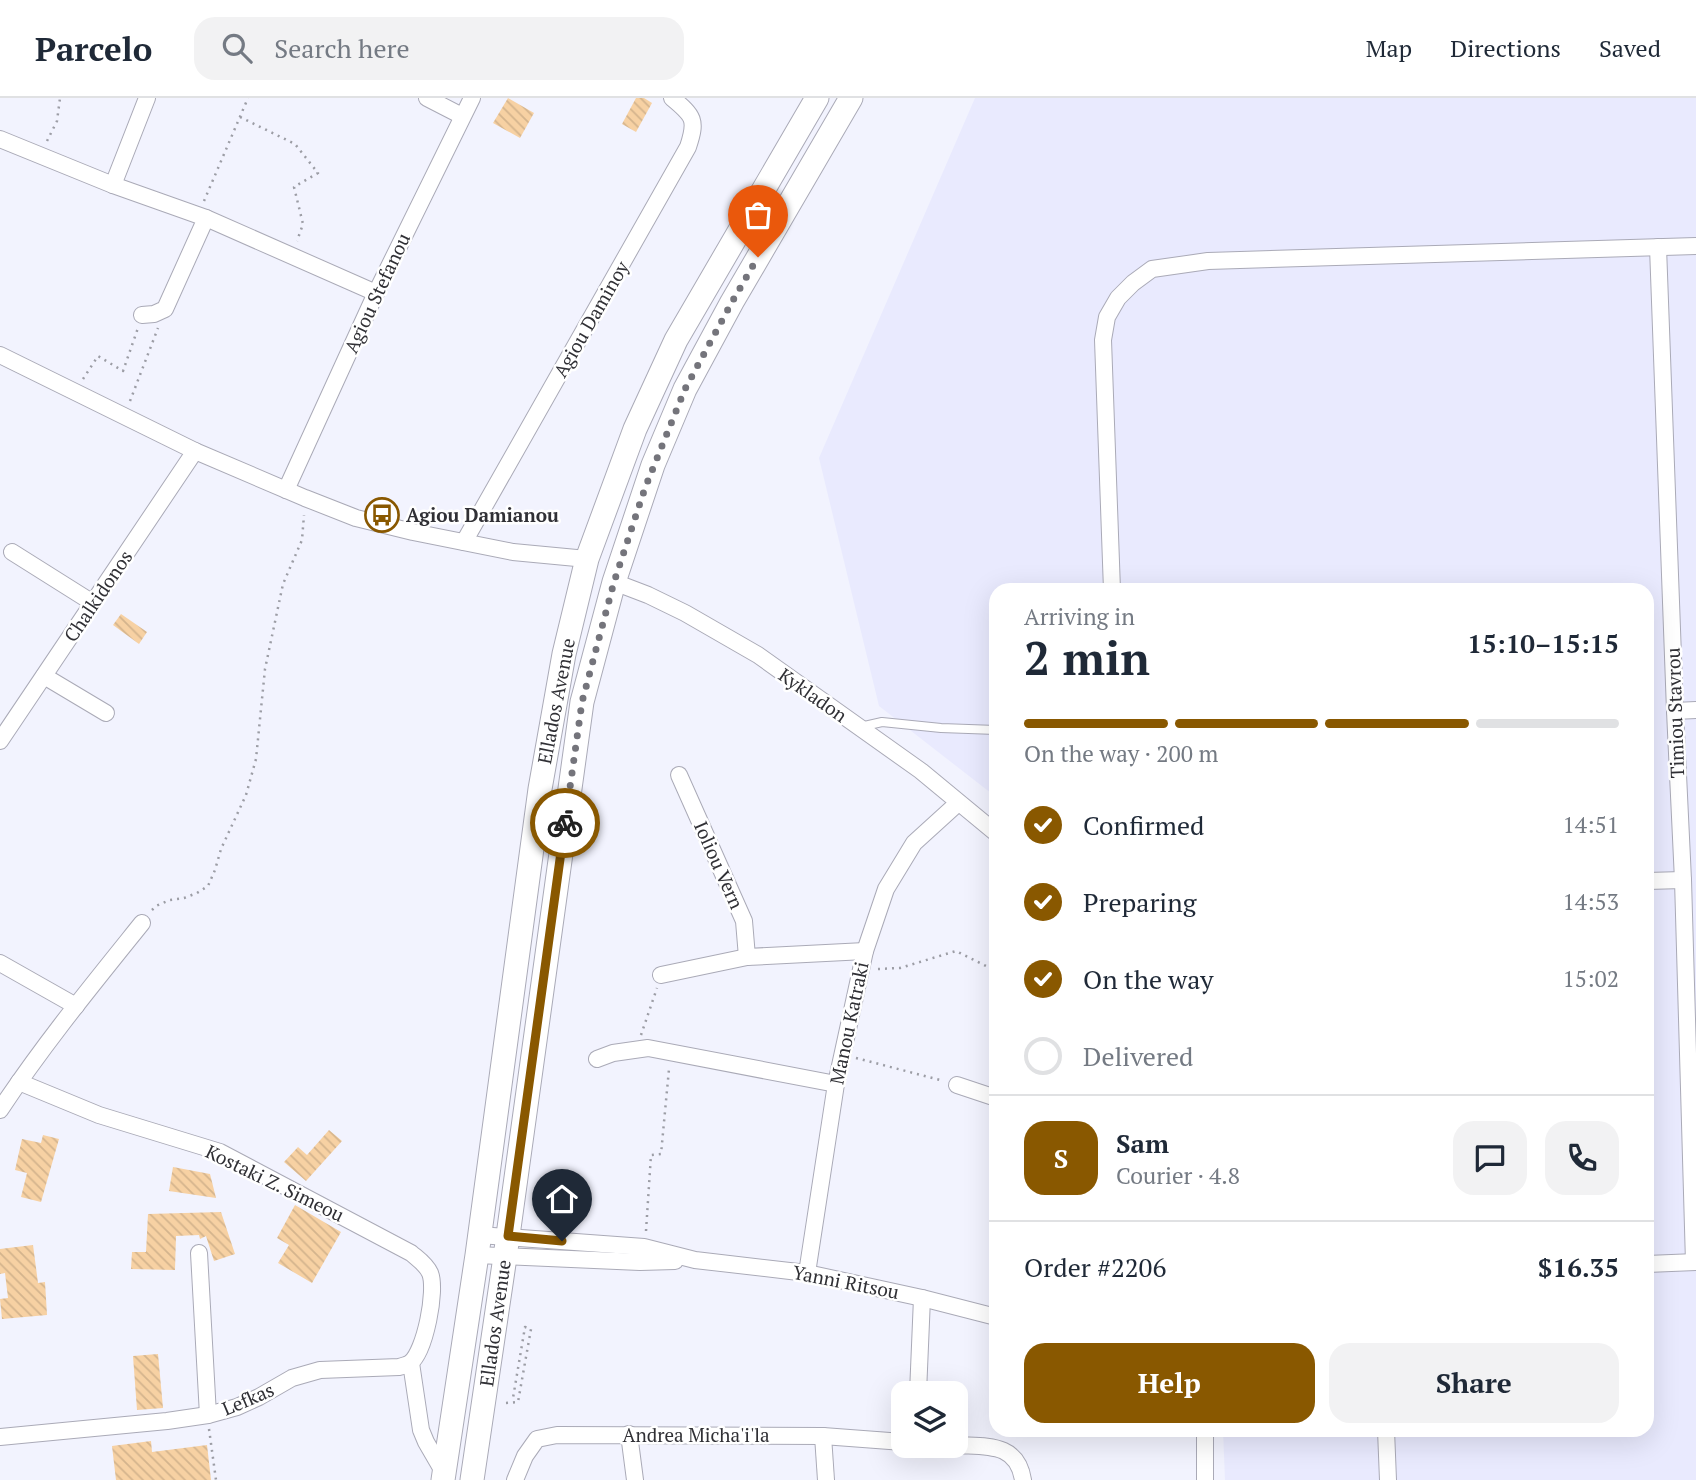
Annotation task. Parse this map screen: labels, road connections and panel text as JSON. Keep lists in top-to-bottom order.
{
  "streets": {
    "main road": ["Ellados Avenue"],
    "street": [
      "Agiou Stefanou",
      "Agiou Daminoy",
      "Chalkidonos",
      "Kykladon",
      "Timiou Stavrou",
      "Ioliou Vern",
      "Manou Katraki",
      "Kostaki Z. Simeou",
      "Yanni Ritsou",
      "Lefkas",
      "Andrea Micha'i'la"
    ]
  },
  "crossings": [
    ["Kykladon", "Ellados Avenue"],
    ["Kykladon", "Manou Katraki"],
    ["Ellados Avenue", "Yanni Ritsou"],
    ["Manou Katraki", "Yanni Ritsou"],
    ["Kostaki Z. Simeou", "Lefkas"]
  ],
  "places": {
    "bus stop": ["Agiou Damianou"]
  },
  "page": {
    "header": "Parcelo",
    "search": "Search here",
    "nav": ["Map", "Directions", "Saved"],
    "heading": ["2 min", "Arriving in", "15:10–15:15"],
    "panel": [
      "Sam",
      "Courier · 4.8",
      "Order #2206",
      "$16.35"
    ],
    "bar": "On the way · 200 m",
    "list": [
      ["Confirmed", "14:51"],
      ["Preparing", "14:53"],
      ["On the way", "15:02"],
      "Delivered"
    ],
    "round": "S",
    "buttons": ["Help", "Share"]
  }
}
